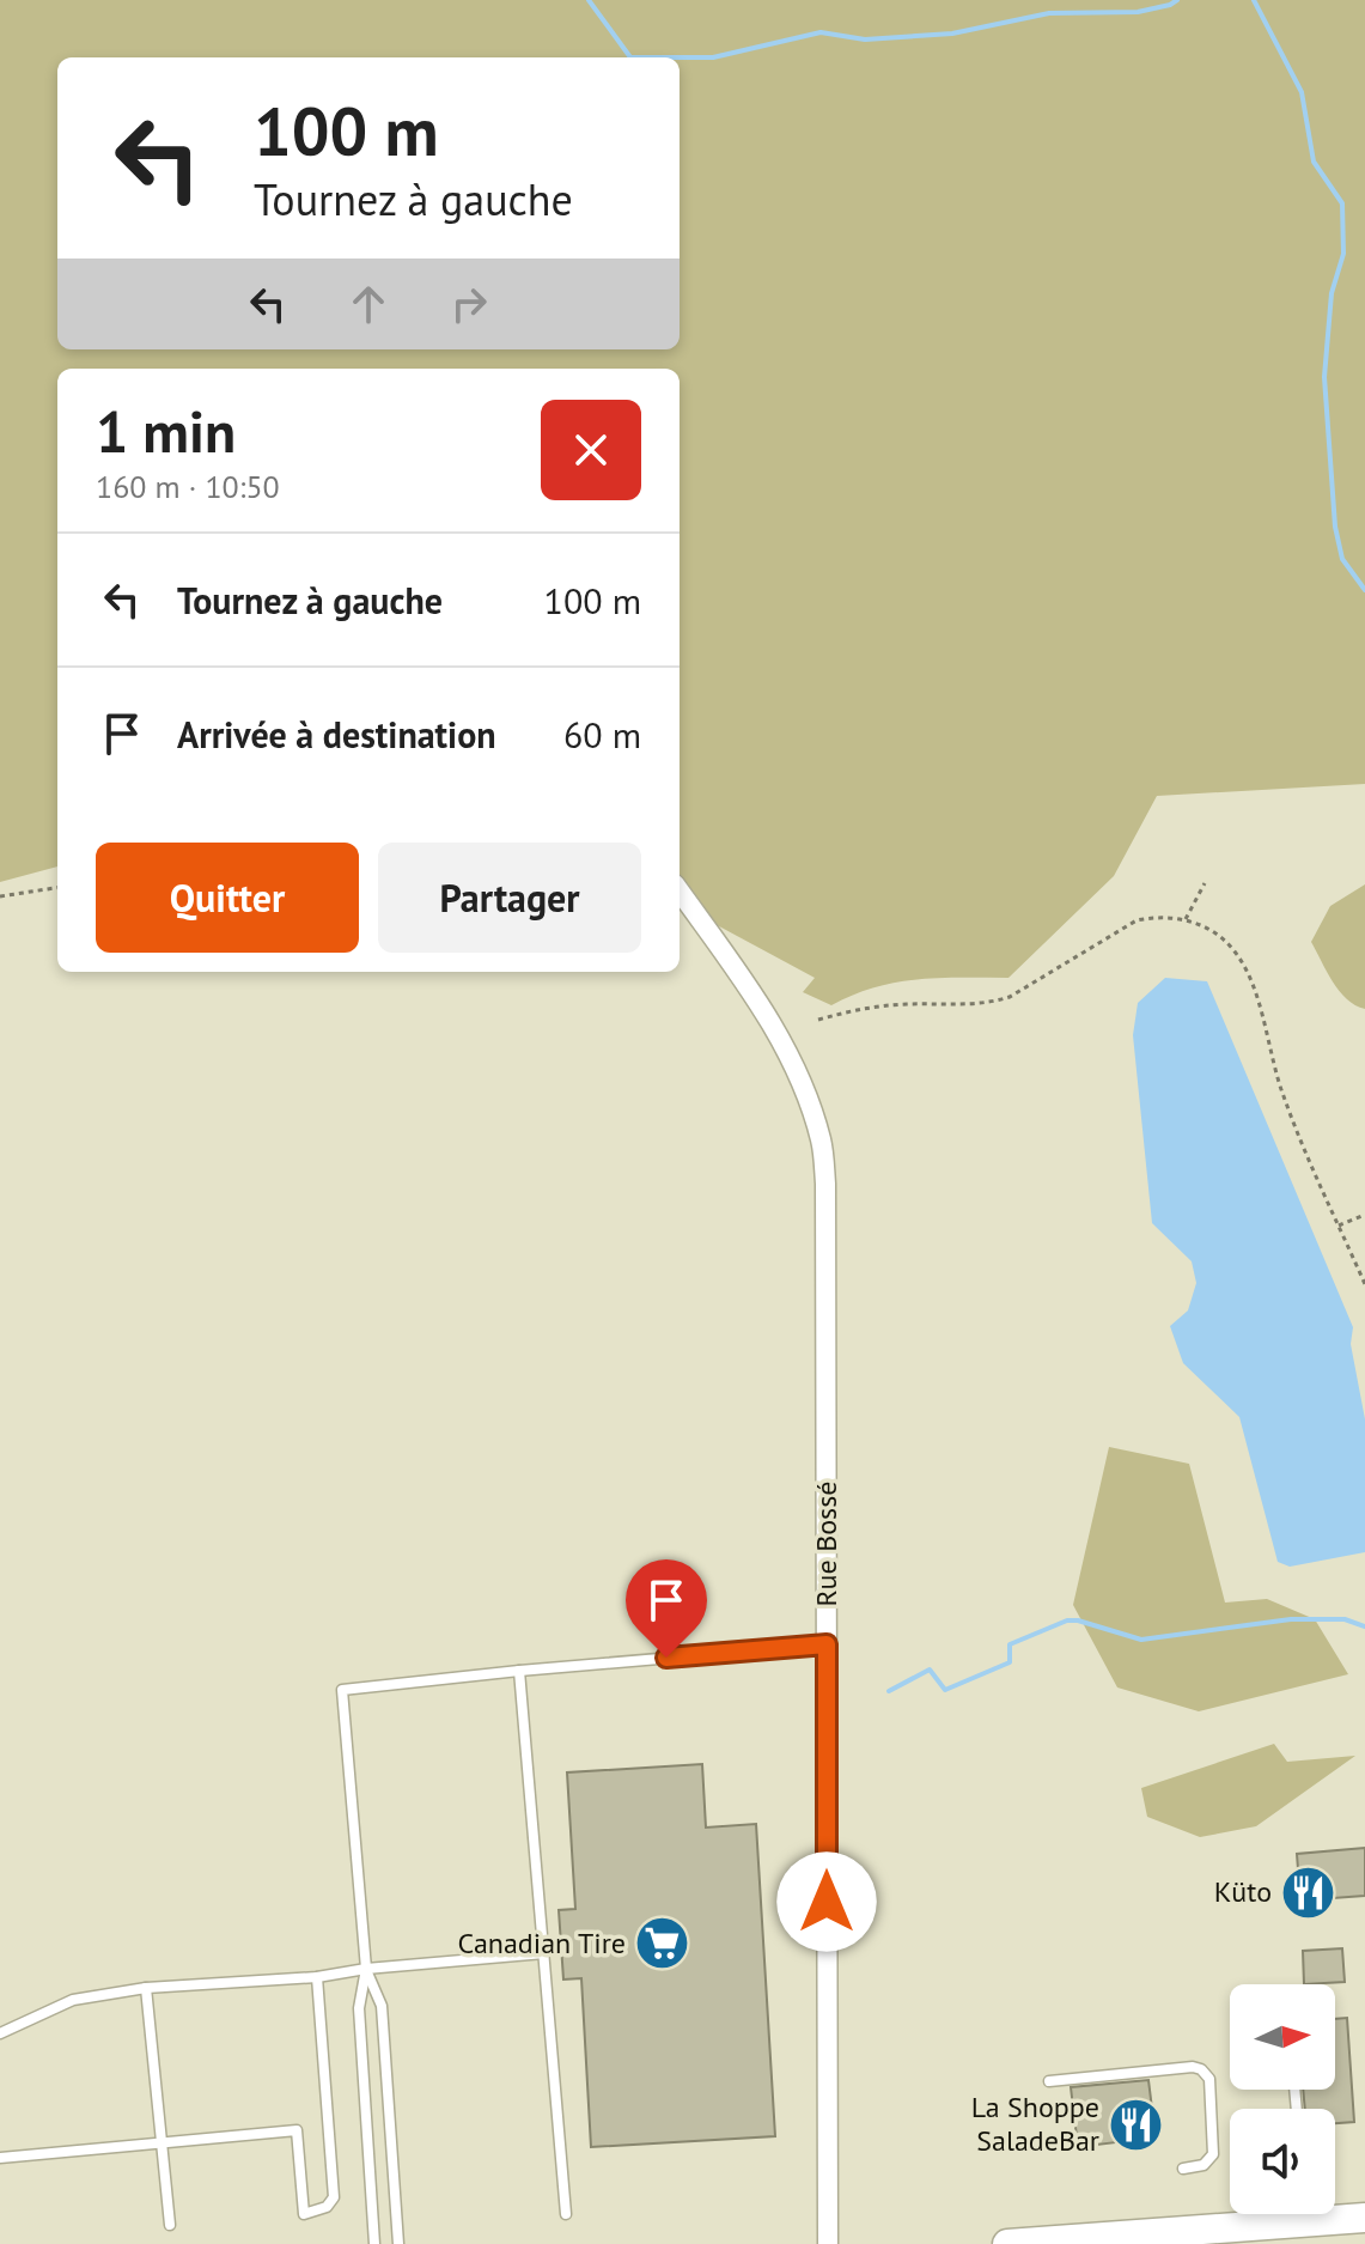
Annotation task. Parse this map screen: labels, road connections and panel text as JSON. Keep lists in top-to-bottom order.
{
  "streets": {
    "street": ["Rue Bossé"]
  },
  "places": {
    "restaurant": ["Küto", "La Shoppe SaladeBar"],
    "supermarket": ["Canadian Tire"]
  },
  "north": "right",
  "page": {
    "turn": ["100 m", "Tournez à gauche"],
    "heading": ["1 min", "160 m · 10:50"],
    "list": [
      {
        "name": "Tournez à gauche",
        "value": "100 m"
      },
      {
        "name": "Arrivée à destination",
        "value": "60 m"
      }
    ],
    "buttons": ["Quitter", "Partager"]
  }
}
